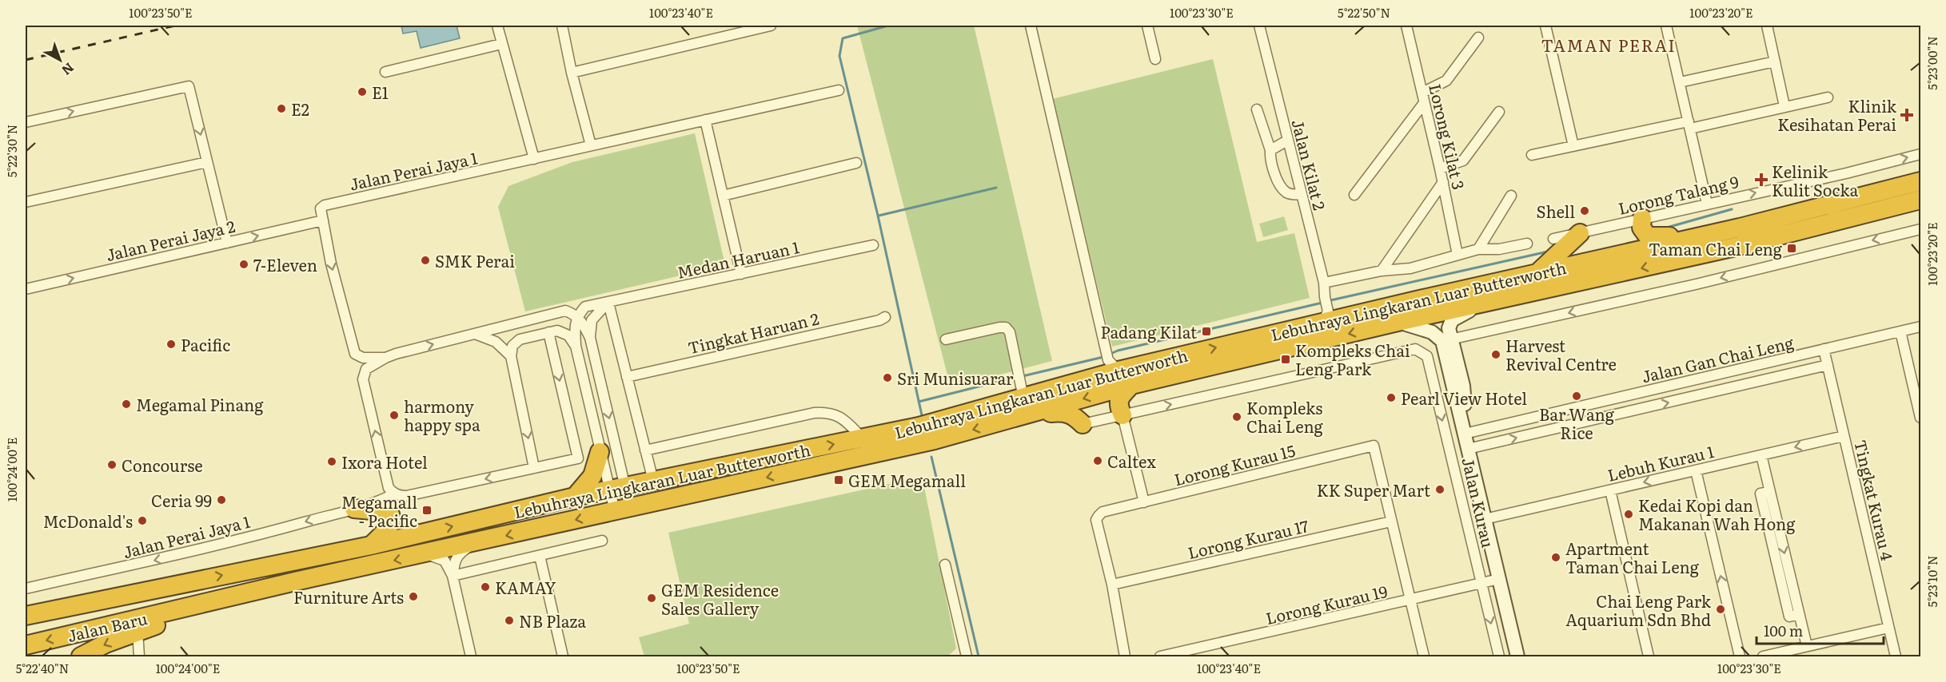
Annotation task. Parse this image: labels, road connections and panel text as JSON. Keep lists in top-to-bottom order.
{
  "streets": {
    "highway": ["Lebuhraya Lingkaran Luar Butterworth", "Jalan Baru"],
    "street": [
      "Lorong Kilat 3",
      "Jalan Kilat 2",
      "Jalan Perai Jaya 1",
      "Lorong Talang 9",
      "Jalan Perai Jaya 2",
      "Medan Haruan 1",
      "Tingkat Haruan 2",
      "Jalan Gan Chai Leng",
      "Lebuh Kurau 1",
      "Lorong Kurau 15",
      "Tingkat Kurau 4",
      "Jalan Kurau",
      "Lorong Kurau 17",
      "Lorong Kurau 19"
    ]
  },
  "crossings": [
    ["Jalan Kilat 2", "Lebuhraya Lingkaran Luar Butterworth"],
    ["Jalan Perai Jaya 1", "Jalan Perai Jaya 2"],
    ["Lebuhraya Lingkaran Luar Butterworth", "Jalan Kurau"],
    ["Lebuhraya Lingkaran Luar Butterworth", "Jalan Baru"],
    ["Jalan Gan Chai Leng", "Tingkat Kurau 4"],
    ["Jalan Gan Chai Leng", "Jalan Kurau"],
    ["Lebuh Kurau 1", "Tingkat Kurau 4"],
    ["Lebuh Kurau 1", "Jalan Kurau"],
    ["Lorong Kurau 15", "Lorong Kurau 17"],
    ["Jalan Kurau", "Lorong Kurau 19"]
  ],
  "one_way": ["Jalan Perai Jaya 1", "Lebuh Kurau 1"],
  "districts": ["TAMAN PERAI"],
  "places": {
    "other": [
      "E1",
      "E2",
      "Shell",
      "SMK Perai",
      "7-Eleven",
      "Pacific",
      "Harvest Revival Centre",
      "Sri Munisuarar",
      "Bar Wang Rice",
      "Pearl View Hotel",
      "Megamal Pinang",
      "harmony happy spa",
      "Kompleks Chai Leng",
      "Caltex",
      "Ixora Hotel",
      "Concourse",
      "KK Super Mart",
      "Ceria 99",
      "Kedai Kopi dan Makanan Wah Hong",
      "McDonald's",
      "Apartment Taman Chai Leng",
      "KAMAY",
      "Furniture Arts",
      "GEM Residence Sales Gallery",
      "Chai Leng Park Aquarium Sdn Bhd",
      "NB Plaza"
    ],
    "health": ["Klinik Kesihatan Perai", "Kelinik Kulit Socka"],
    "transit": [
      "Taman Chai Leng",
      "Padang Kilat",
      "Kompleks Chai Leng Park",
      "GEM Megamall",
      "Megamall - Pacific"
    ]
  },
  "scale_bar": "100 m",
  "north": "bottom right",
  "coordinates": [
    "100°23'50\"E",
    "100°23'40\"E",
    "100°23'30\"E",
    "5°22'50\"N",
    "100°23'20\"E",
    "5°23'00\"N",
    "5°22'30\"N",
    "100°24'00\"E",
    "5°23'10\"N",
    "5°22'40\"N"
  ]
}
